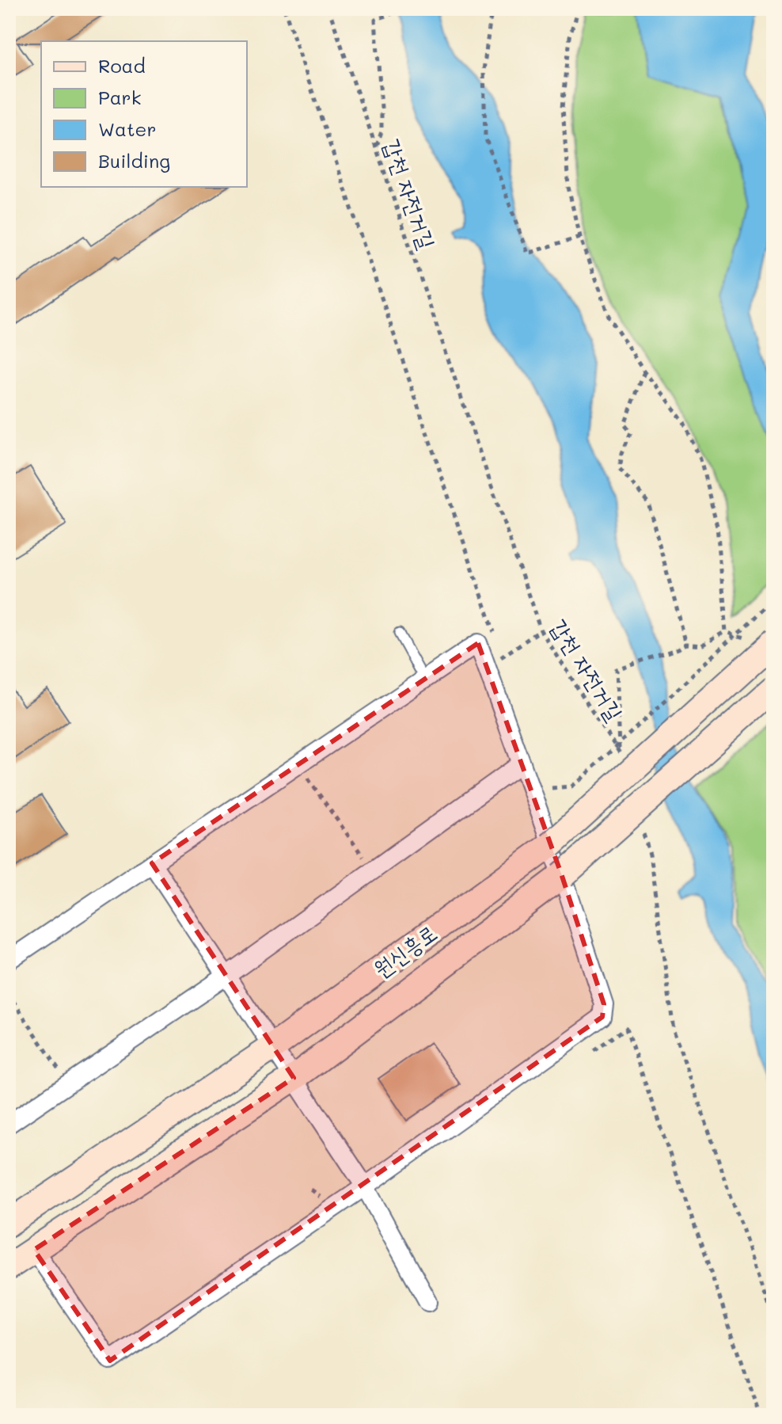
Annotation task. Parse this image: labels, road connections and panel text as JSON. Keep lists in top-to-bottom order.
{
  "streets": {
    "street": ["원신흥로"],
    "path": ["갑천 자전거길"]
  },
  "legend": [
    "Road",
    "Park",
    "Water",
    "Building"
  ]
}
